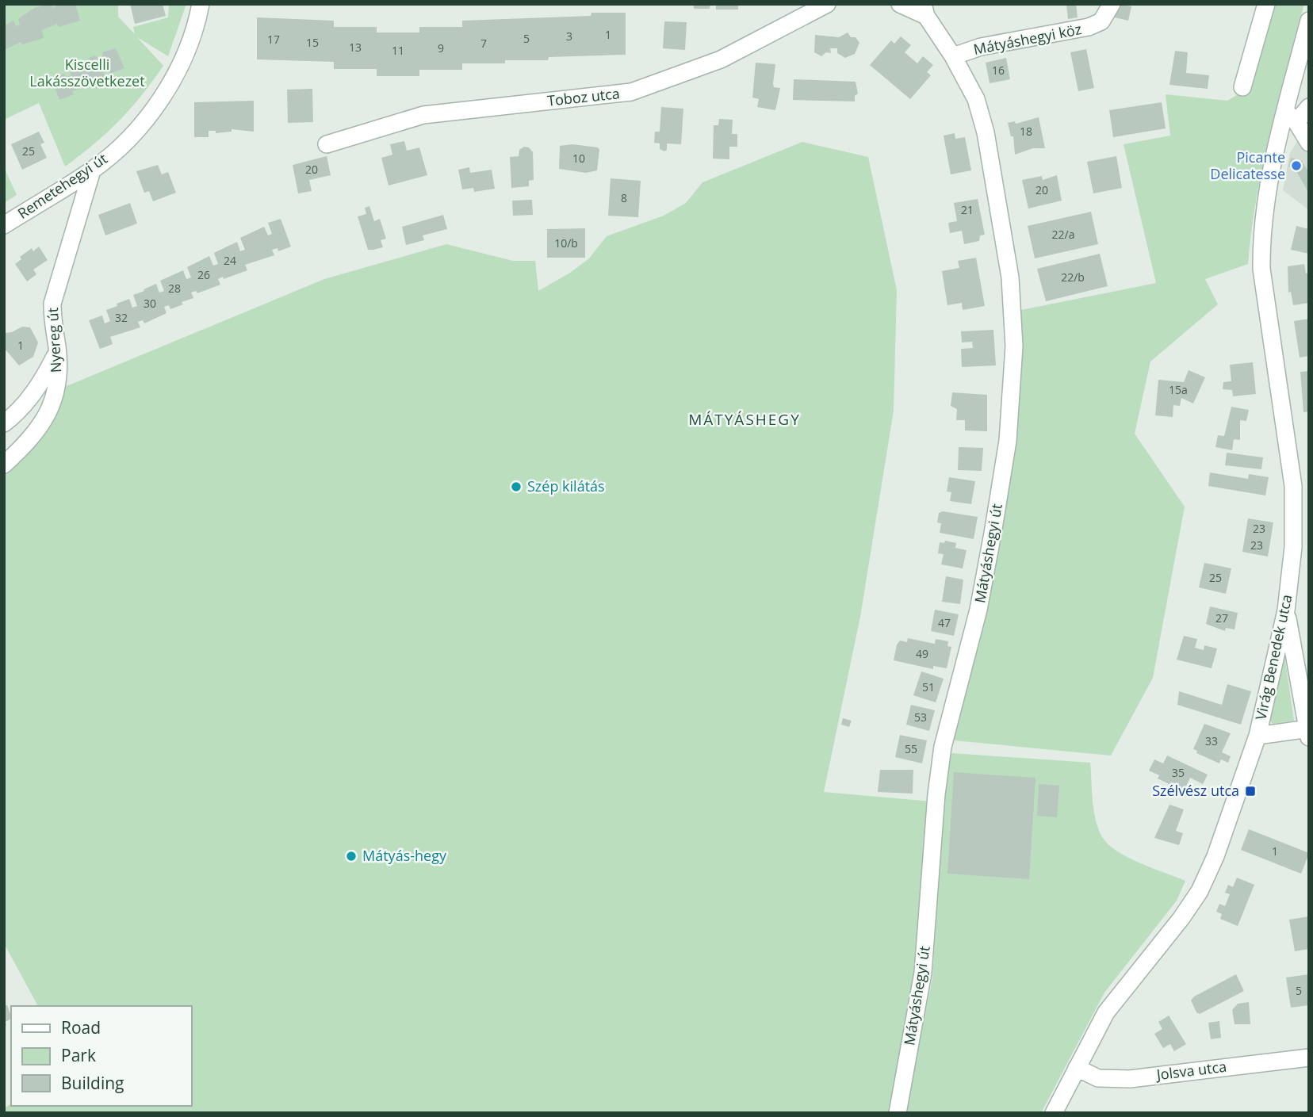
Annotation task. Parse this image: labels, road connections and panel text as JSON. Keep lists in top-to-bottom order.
{
  "streets": {
    "street": [
      "Mátyáshegyi köz",
      "Toboz utca",
      "Remetehegyi út",
      "Nyereg út",
      "Mátyáshegyi út",
      "Virág Benedek utca",
      "Jolsva utca"
    ]
  },
  "crossings": [
    ["Mátyáshegyi köz", "Mátyáshegyi út"],
    ["Remetehegyi út", "Nyereg út"],
    ["Virág Benedek utca", "Jolsva utca"]
  ],
  "districts": ["MÁTYÁSHEGY"],
  "parks": ["Kiscelli Lakásszövetkezet"],
  "places": {
    "other": ["Picante Delicatesse", "Szép kilátás", "Mátyás-hegy"],
    "transit": ["Szélvész utca"]
  },
  "house_numbers": [
    "1",
    "3",
    "5",
    "17",
    "15",
    "7",
    "13",
    "9",
    "11",
    "16",
    "18",
    "25",
    "10",
    "20",
    "20",
    "8",
    "21",
    "22/a",
    "10/b",
    "24",
    "26",
    "22/b",
    "28",
    "30",
    "32",
    "1",
    "15a",
    "23",
    "23",
    "25",
    "27",
    "47",
    "49",
    "51",
    "53",
    "33",
    "55",
    "35",
    "1",
    "5"
  ],
  "legend": ["Road", "Park", "Building"]
}
